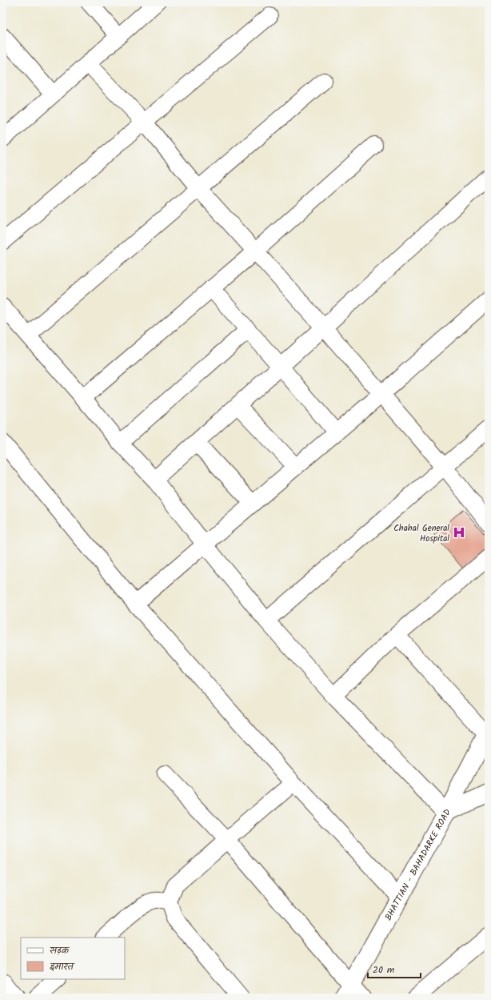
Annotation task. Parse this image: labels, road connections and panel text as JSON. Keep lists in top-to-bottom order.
{
  "streets": {
    "street": ["BHATTIAN - BAHADARKE ROAD"]
  },
  "places": {
    "hospital": ["Chahal General Hospital"]
  },
  "legend": ["सड़क", "इमारत"],
  "scale_bar": "20 m"
}
